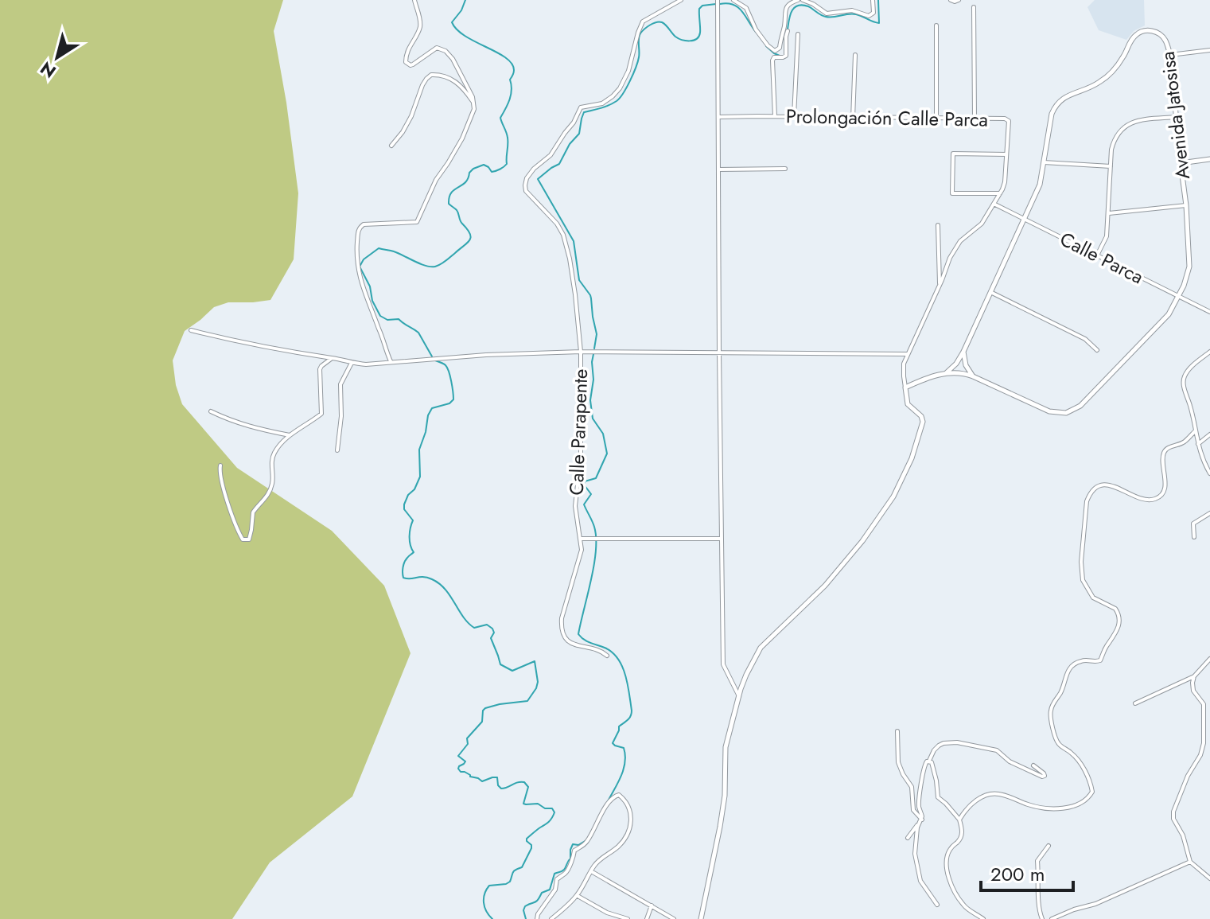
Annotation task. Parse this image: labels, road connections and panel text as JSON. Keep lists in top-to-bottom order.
{
  "streets": {
    "street": [
      "Avenida Jatosisa",
      "Prolongación Calle Parca",
      "Calle Parca",
      "Calle Parapente"
    ]
  },
  "crossings": [
    ["Avenida Jatosisa", "Prolongación Calle Parca"],
    ["Avenida Jatosisa", "Calle Parca"],
    ["Prolongación Calle Parca", "Calle Parca"]
  ],
  "scale_bar": "200 m",
  "north": "bottom left"
}
